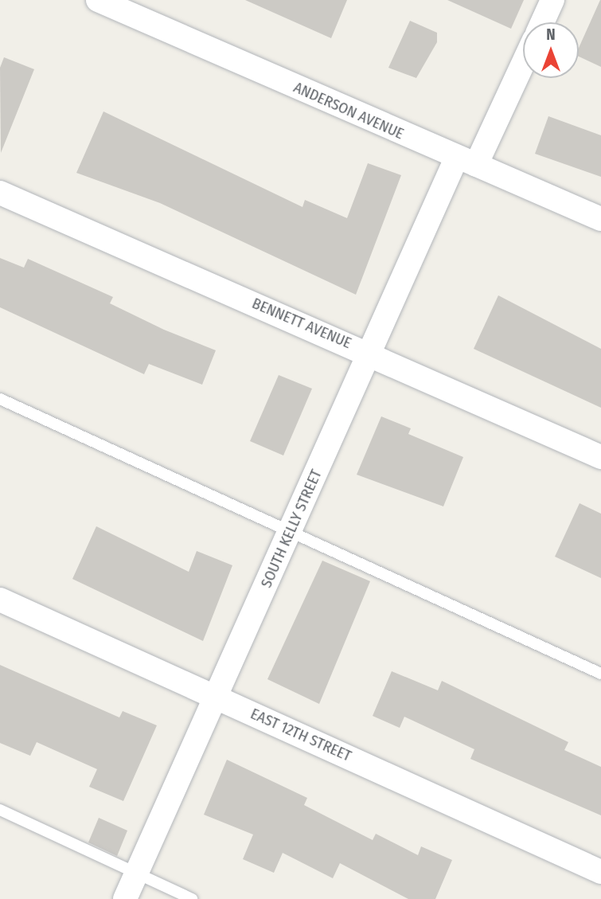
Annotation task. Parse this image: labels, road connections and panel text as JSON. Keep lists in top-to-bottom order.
{
  "streets": {
    "street": [
      "ANDERSON AVENUE",
      "BENNETT AVENUE",
      "SOUTH KELLY STREET",
      "EAST 12TH STREET"
    ]
  },
  "crossings": [
    ["ANDERSON AVENUE", "SOUTH KELLY STREET"],
    ["BENNETT AVENUE", "SOUTH KELLY STREET"],
    ["SOUTH KELLY STREET", "EAST 12TH STREET"]
  ],
  "north": "top"
}
